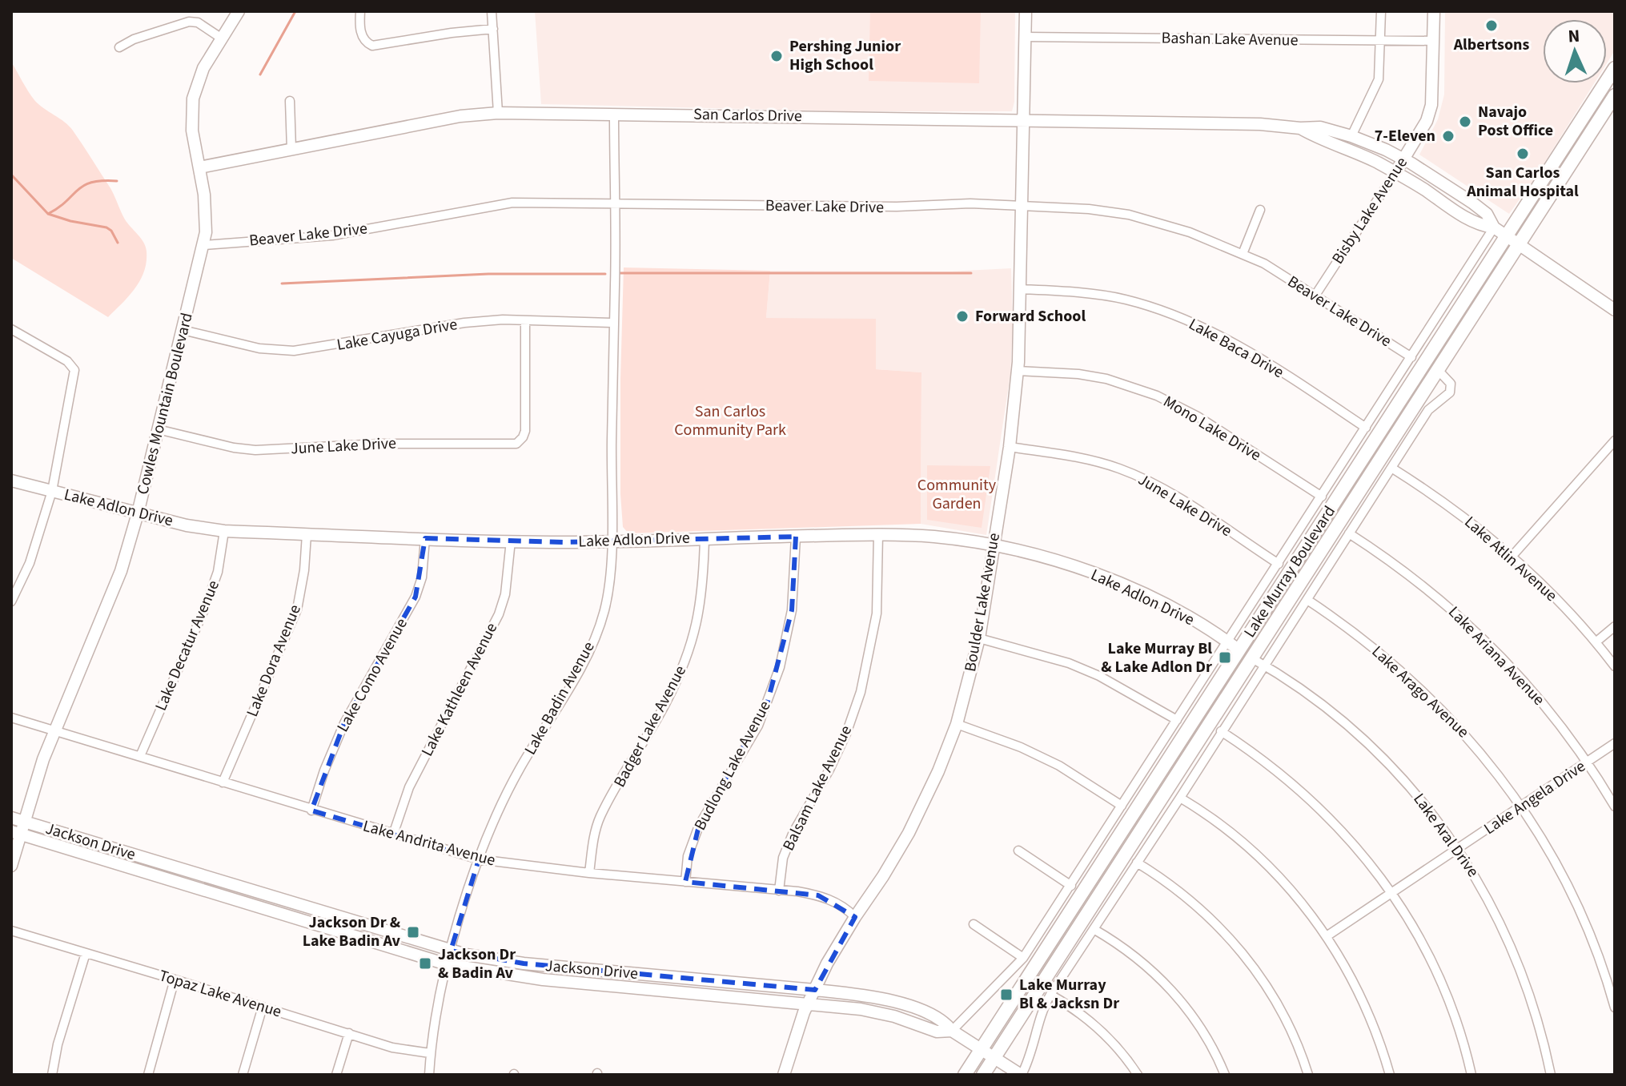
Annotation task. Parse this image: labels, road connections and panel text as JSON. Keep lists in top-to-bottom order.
{
  "streets": {
    "main road": ["Lake Murray Boulevard"],
    "street": [
      "Bashan Lake Avenue",
      "San Carlos Drive",
      "Beaver Lake Drive",
      "Bisby Lake Avenue",
      "Lake Cayuga Drive",
      "Lake Baca Drive",
      "Cowles Mountain Boulevard",
      "Mono Lake Drive",
      "June Lake Drive",
      "Lake Adlon Drive",
      "Lake Atlin Avenue",
      "Boulder Lake Avenue",
      "Lake Decatur Avenue",
      "Lake Ariana Avenue",
      "Lake Dora Avenue",
      "Lake Como Avenue",
      "Lake Kathleen Avenue",
      "Lake Arago Avenue",
      "Lake Badin Avenue",
      "Badger Lake Avenue",
      "Budlong Lake Avenue",
      "Balsam Lake Avenue",
      "Lake Angela Drive",
      "Lake Aral Drive",
      "Jackson Drive",
      "Lake Andrita Avenue",
      "Topaz Lake Avenue"
    ]
  },
  "crossings": [
    ["Bashan Lake Avenue", "Bisby Lake Avenue"],
    ["Bashan Lake Avenue", "Boulder Lake Avenue"],
    ["San Carlos Drive", "Bisby Lake Avenue"],
    ["San Carlos Drive", "Cowles Mountain Boulevard"],
    ["San Carlos Drive", "Lake Murray Boulevard"],
    ["San Carlos Drive", "Boulder Lake Avenue"],
    ["San Carlos Drive", "Lake Badin Avenue"],
    ["Beaver Lake Drive", "Bisby Lake Avenue"],
    ["Beaver Lake Drive", "Cowles Mountain Boulevard"],
    ["Beaver Lake Drive", "Lake Murray Boulevard"],
    ["Beaver Lake Drive", "Boulder Lake Avenue"],
    ["Beaver Lake Drive", "Lake Badin Avenue"],
    ["Lake Cayuga Drive", "Cowles Mountain Boulevard"],
    ["Lake Cayuga Drive", "June Lake Drive"],
    ["Lake Cayuga Drive", "Lake Badin Avenue"],
    ["Lake Baca Drive", "Lake Murray Boulevard"],
    ["Lake Baca Drive", "Boulder Lake Avenue"],
    ["Cowles Mountain Boulevard", "June Lake Drive"],
    ["Cowles Mountain Boulevard", "Lake Adlon Drive"],
    ["Cowles Mountain Boulevard", "Jackson Drive"],
    ["Cowles Mountain Boulevard", "Lake Andrita Avenue"],
    ["Mono Lake Drive", "Lake Murray Boulevard"],
    ["Mono Lake Drive", "Boulder Lake Avenue"],
    ["June Lake Drive", "Lake Murray Boulevard"],
    ["June Lake Drive", "Boulder Lake Avenue"],
    ["Lake Adlon Drive", "Lake Murray Boulevard"],
    ["Lake Adlon Drive", "Boulder Lake Avenue"],
    ["Lake Adlon Drive", "Lake Decatur Avenue"],
    ["Lake Adlon Drive", "Lake Dora Avenue"],
    ["Lake Adlon Drive", "Lake Como Avenue"],
    ["Lake Adlon Drive", "Lake Kathleen Avenue"],
    ["Lake Adlon Drive", "Lake Badin Avenue"],
    ["Lake Adlon Drive", "Badger Lake Avenue"],
    ["Lake Adlon Drive", "Budlong Lake Avenue"],
    ["Lake Adlon Drive", "Balsam Lake Avenue"],
    ["Lake Atlin Avenue", "Lake Murray Boulevard"],
    ["Lake Murray Boulevard", "Lake Ariana Avenue"],
    ["Lake Murray Boulevard", "Lake Arago Avenue"],
    ["Lake Murray Boulevard", "Lake Aral Drive"],
    ["Lake Murray Boulevard", "Jackson Drive"],
    ["Boulder Lake Avenue", "Jackson Drive"],
    ["Boulder Lake Avenue", "Lake Andrita Avenue"],
    ["Lake Decatur Avenue", "Lake Andrita Avenue"],
    ["Lake Ariana Avenue", "Lake Angela Drive"],
    ["Lake Dora Avenue", "Lake Andrita Avenue"],
    ["Lake Como Avenue", "Lake Andrita Avenue"],
    ["Lake Kathleen Avenue", "Lake Andrita Avenue"],
    ["Lake Arago Avenue", "Lake Angela Drive"],
    ["Lake Badin Avenue", "Jackson Drive"],
    ["Lake Badin Avenue", "Lake Andrita Avenue"],
    ["Lake Badin Avenue", "Topaz Lake Avenue"],
    ["Badger Lake Avenue", "Lake Andrita Avenue"],
    ["Budlong Lake Avenue", "Lake Andrita Avenue"],
    ["Balsam Lake Avenue", "Lake Andrita Avenue"],
    ["Lake Angela Drive", "Lake Aral Drive"]
  ],
  "parks": ["San Carlos Community Park", "Community Garden"],
  "places": {
    "other": [
      "Albertsons",
      "Pershing Junior High School",
      "Navajo Post Office",
      "7-Eleven",
      "San Carlos Animal Hospital",
      "Forward School"
    ],
    "transit": [
      "Lake Murray Bl & Lake Adlon Dr",
      "Jackson Dr & Lake Badin Av",
      "Jackson Dr & Badin Av",
      "Lake Murray Bl & Jacksn Dr"
    ]
  },
  "north": "top"
}
